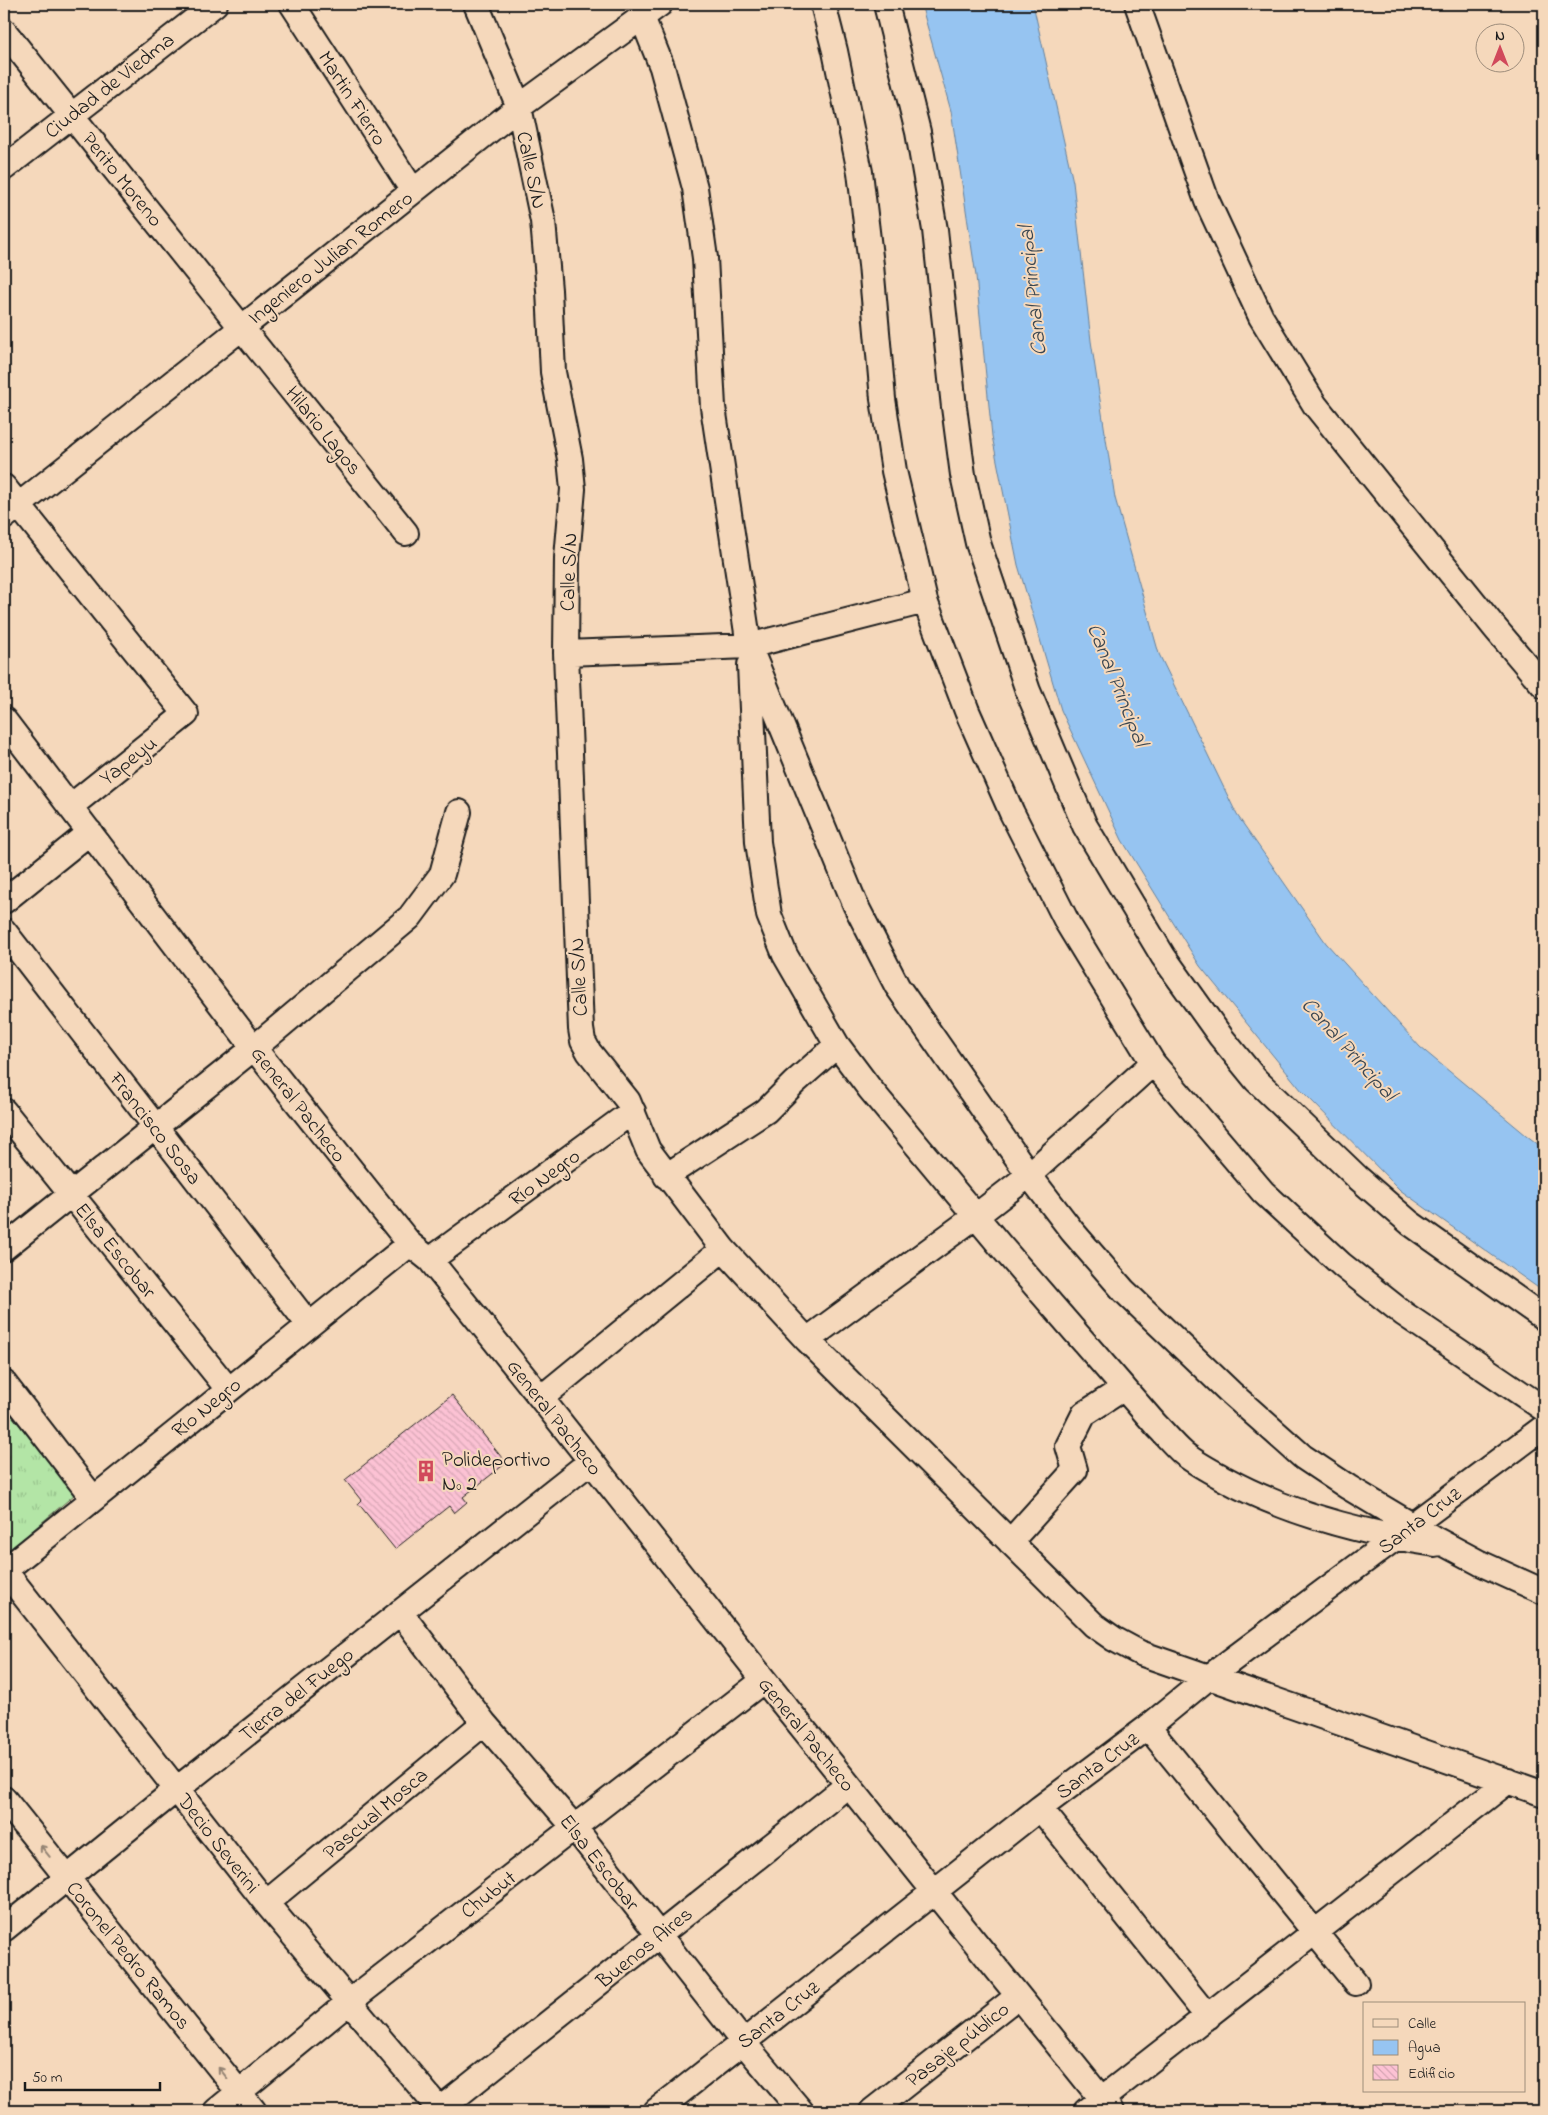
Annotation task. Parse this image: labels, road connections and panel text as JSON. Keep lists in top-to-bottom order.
{
  "streets": {
    "street": [
      "Ciudad de Viedma",
      "Martin Fierro",
      "Calle S/N",
      "Perito Moreno",
      "Ingeniero Julian Romero",
      "Hilario Lagos",
      "Yapeyu",
      "General Pacheco",
      "Francisco Sosa",
      "Río Negro",
      "Elsa Escobar",
      "Santa Cruz",
      "Tierra del Fuego",
      "Pascual Mosca",
      "Decio Severini",
      "Chubut",
      "Buenos Aires",
      "Coronel Pedro Ramos",
      "Pasaje público"
    ]
  },
  "crossings": [
    ["Ciudad de Viedma", "Perito Moreno"],
    ["Martin Fierro", "Ingeniero Julian Romero"],
    ["Calle S/N", "Ingeniero Julian Romero"],
    ["Calle S/N", "Río Negro"],
    ["Perito Moreno", "Ingeniero Julian Romero"],
    ["Perito Moreno", "Hilario Lagos"],
    ["Ingeniero Julian Romero", "Hilario Lagos"],
    ["Ingeniero Julian Romero", "Yapeyu"],
    ["Yapeyu", "General Pacheco"],
    ["General Pacheco", "Río Negro"],
    ["General Pacheco", "Santa Cruz"],
    ["General Pacheco", "Tierra del Fuego"],
    ["General Pacheco", "Chubut"],
    ["General Pacheco", "Buenos Aires"],
    ["General Pacheco", "Pasaje público"],
    ["Francisco Sosa", "Río Negro"],
    ["Río Negro", "Elsa Escobar"],
    ["Río Negro", "Decio Severini"],
    ["Elsa Escobar", "Santa Cruz"],
    ["Elsa Escobar", "Tierra del Fuego"],
    ["Elsa Escobar", "Pascual Mosca"],
    ["Elsa Escobar", "Chubut"],
    ["Elsa Escobar", "Buenos Aires"],
    ["Tierra del Fuego", "Decio Severini"],
    ["Tierra del Fuego", "Coronel Pedro Ramos"],
    ["Pascual Mosca", "Decio Severini"],
    ["Decio Severini", "Chubut"],
    ["Decio Severini", "Buenos Aires"],
    ["Chubut", "Coronel Pedro Ramos"]
  ],
  "one_way": ["Coronel Pedro Ramos"],
  "water": ["Canal Principal"],
  "places": {
    "building": ["Polideportivo Nº 2"]
  },
  "legend": ["Calle", "Agua", "Edificio"],
  "scale_bar": "50 m",
  "north": "top"
}
